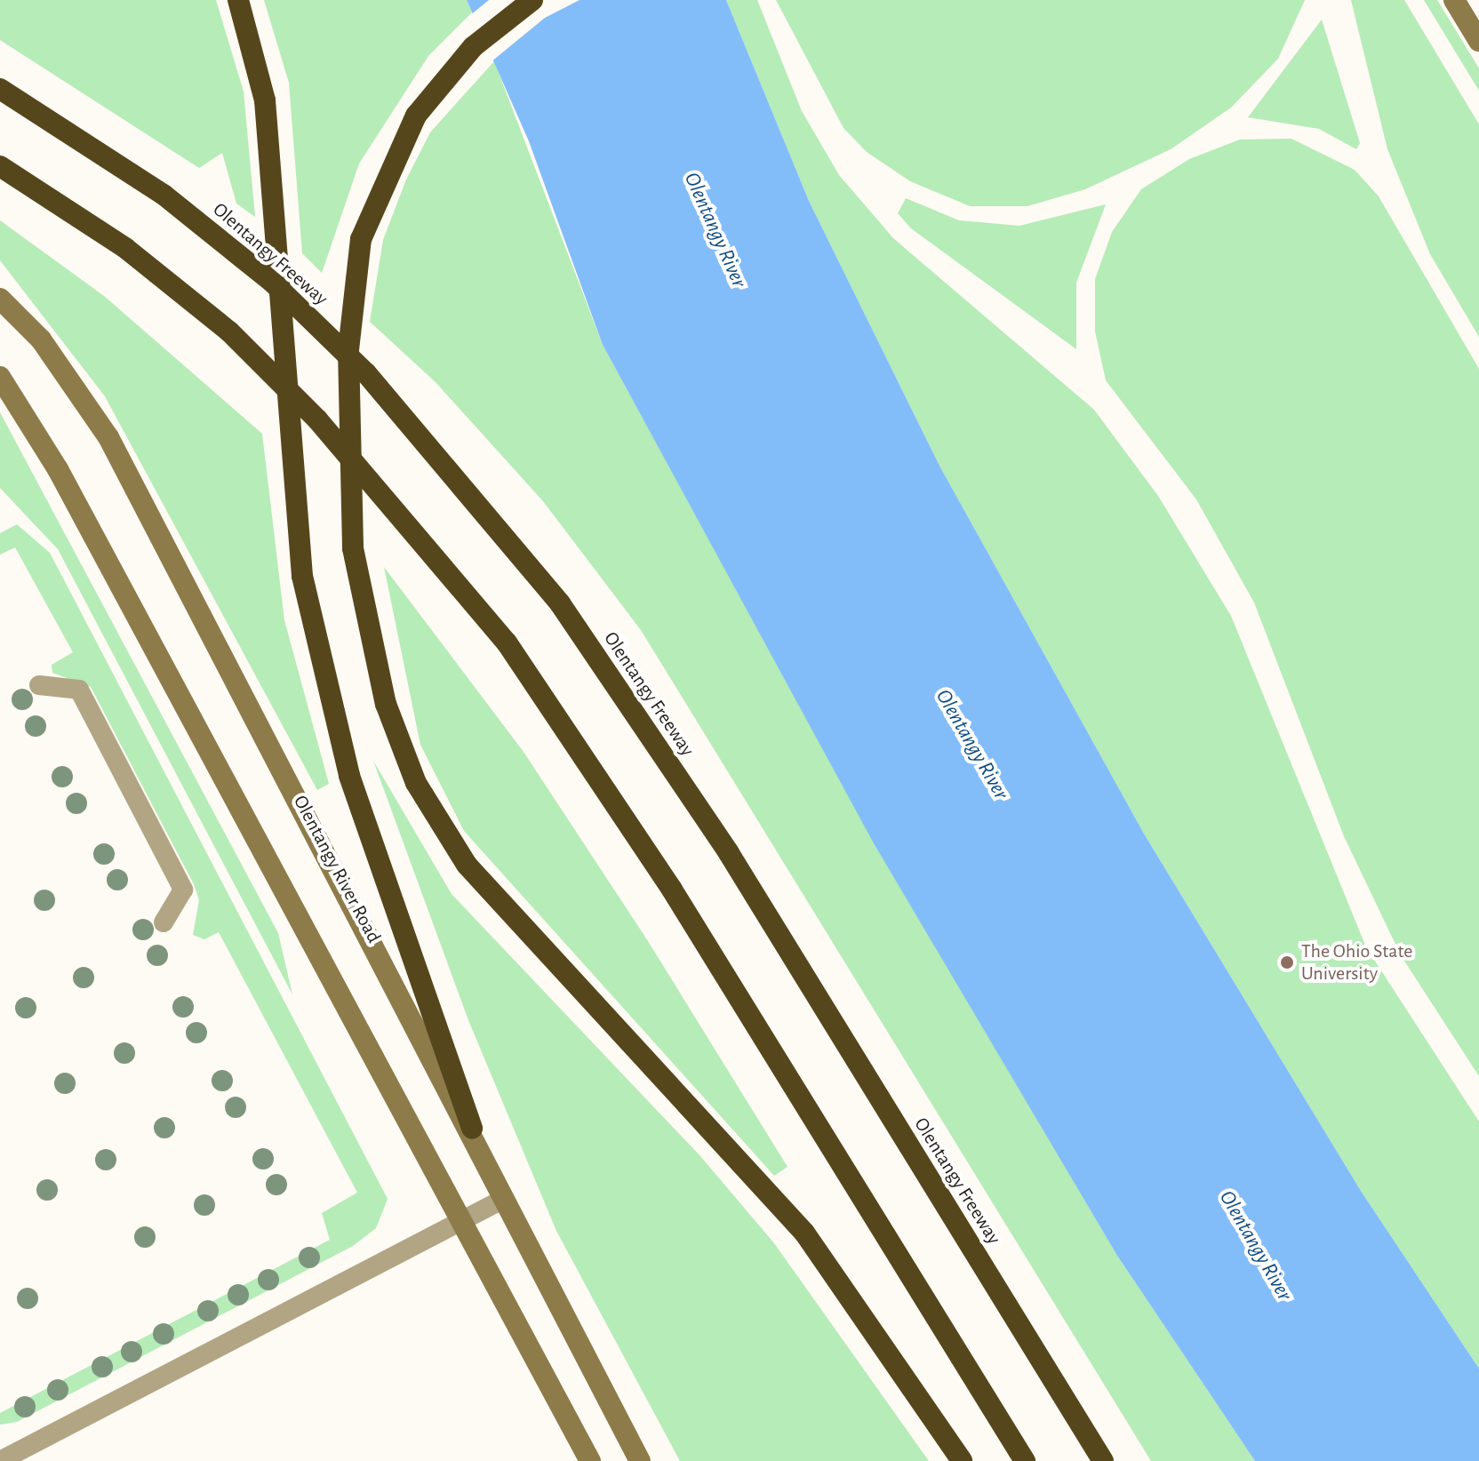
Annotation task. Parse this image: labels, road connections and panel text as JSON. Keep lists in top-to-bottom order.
{
  "streets": {
    "highway": ["Olentangy Freeway"],
    "main road": ["Olentangy River Road"]
  },
  "water": ["Olentangy River"],
  "places": ["The Ohio State University"]
}
